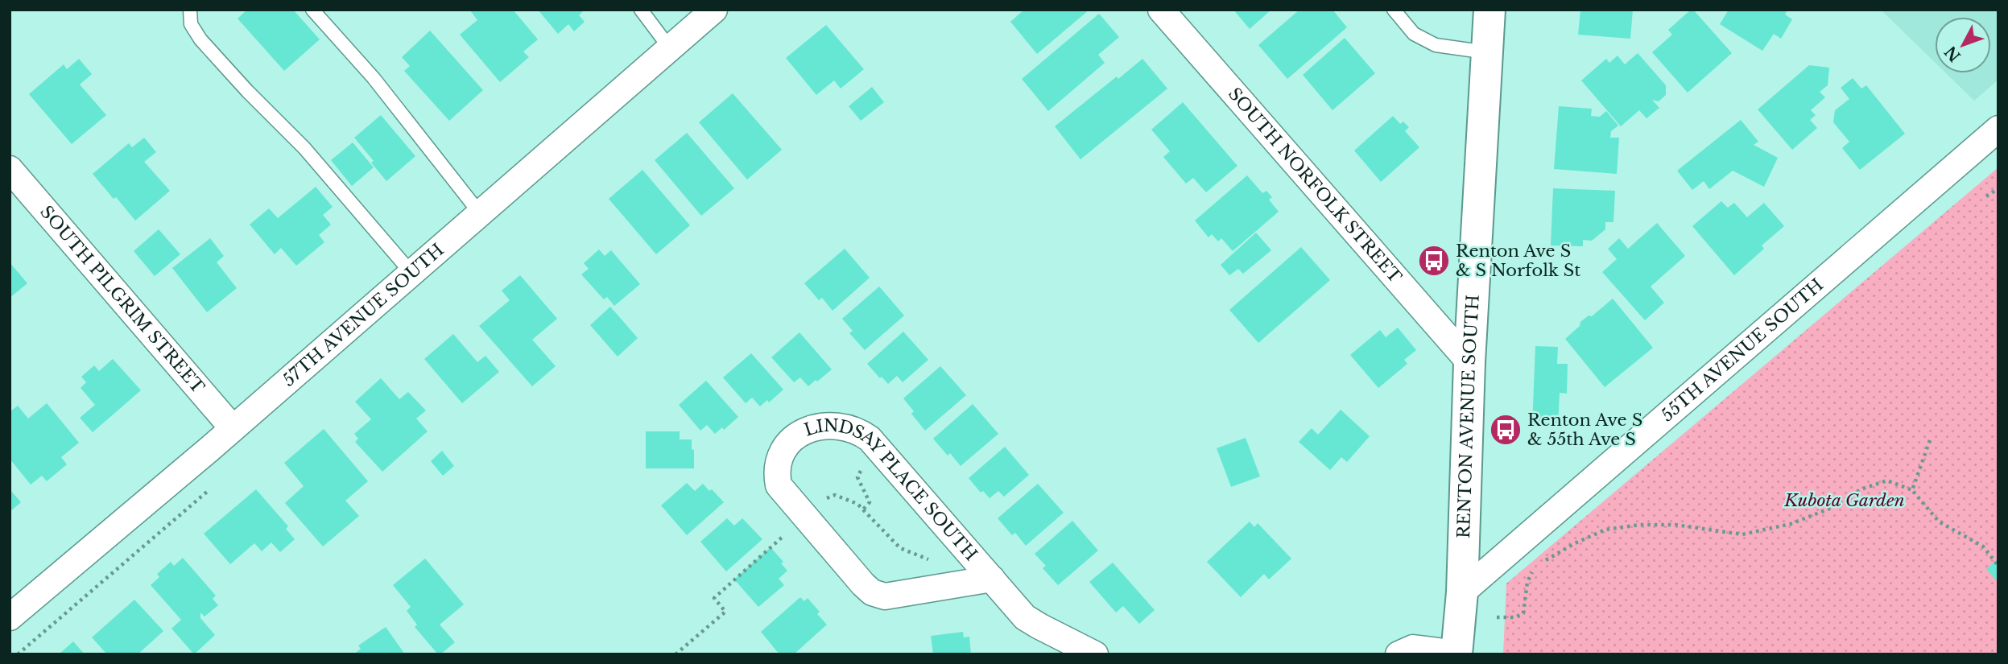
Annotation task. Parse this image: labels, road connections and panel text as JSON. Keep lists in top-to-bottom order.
{
  "streets": {
    "main road": ["RENTON AVENUE SOUTH"],
    "street": [
      "SOUTH NORFOLK STREET",
      "SOUTH PILGRIM STREET",
      "57TH AVENUE SOUTH",
      "55TH AVENUE SOUTH",
      "LINDSAY PLACE SOUTH"
    ]
  },
  "crossings": [
    ["SOUTH NORFOLK STREET", "RENTON AVENUE SOUTH"],
    ["SOUTH PILGRIM STREET", "57TH AVENUE SOUTH"],
    ["55TH AVENUE SOUTH", "RENTON AVENUE SOUTH"]
  ],
  "parks": ["Kubota Garden"],
  "places": {
    "bus stop": ["Renton Ave S & S Norfolk St", "Renton Ave S & 55th Ave S"]
  },
  "north": "bottom left"
}
